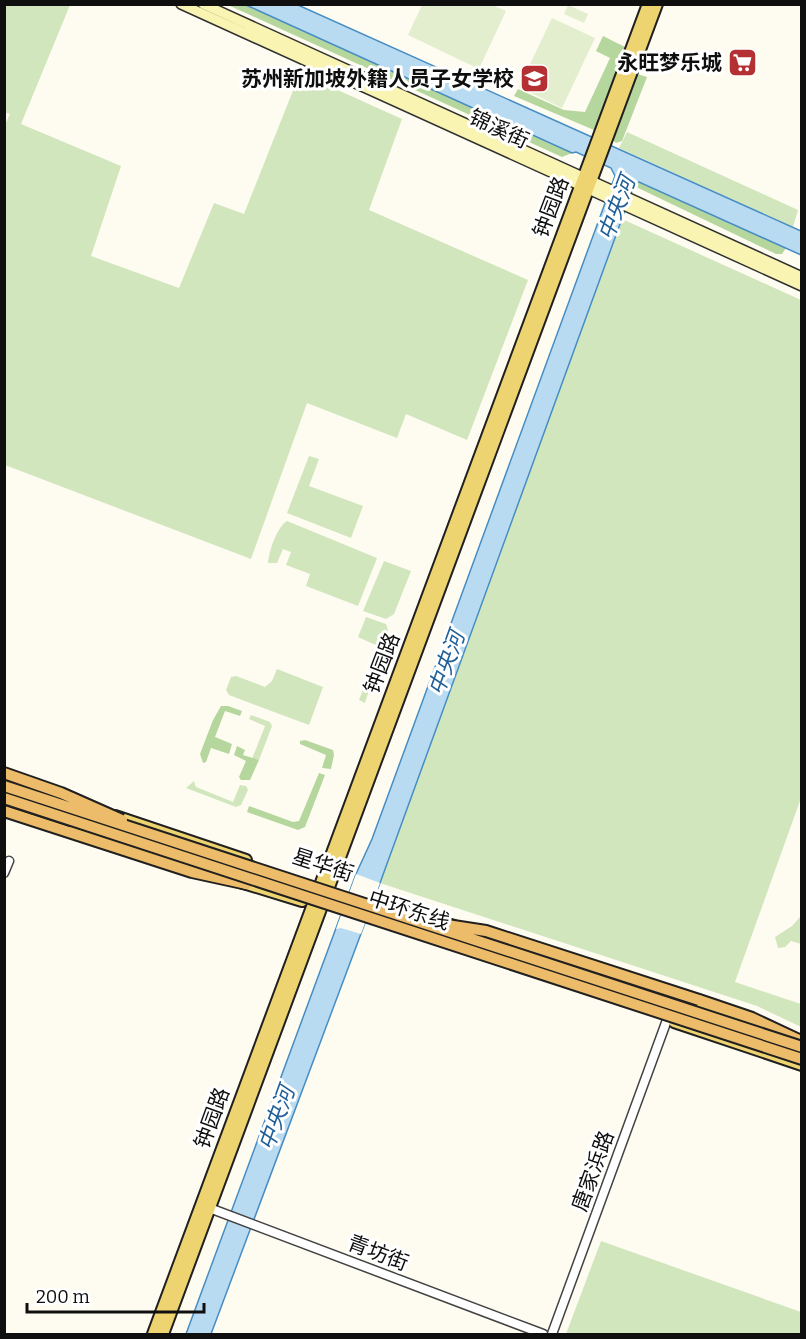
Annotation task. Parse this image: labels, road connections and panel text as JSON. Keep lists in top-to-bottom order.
{
  "streets": {
    "highway": ["中环东线"],
    "main road": ["锦溪街", "钟园路", "星华街"],
    "street": ["唐家浜路", "青坊街"]
  },
  "crossings": [
    ["锦溪街", "钟园路"],
    ["钟园路", "星华街"],
    ["钟园路", "青坊街"],
    ["星华街", "中环东线"],
    ["星华街", "唐家浜路"]
  ],
  "water": ["中央河"],
  "places": {
    "supermarket": ["永旺梦乐城"],
    "school or university": ["苏州新加坡外籍人员子女学校"]
  },
  "scale_bar": "200 m"
}
